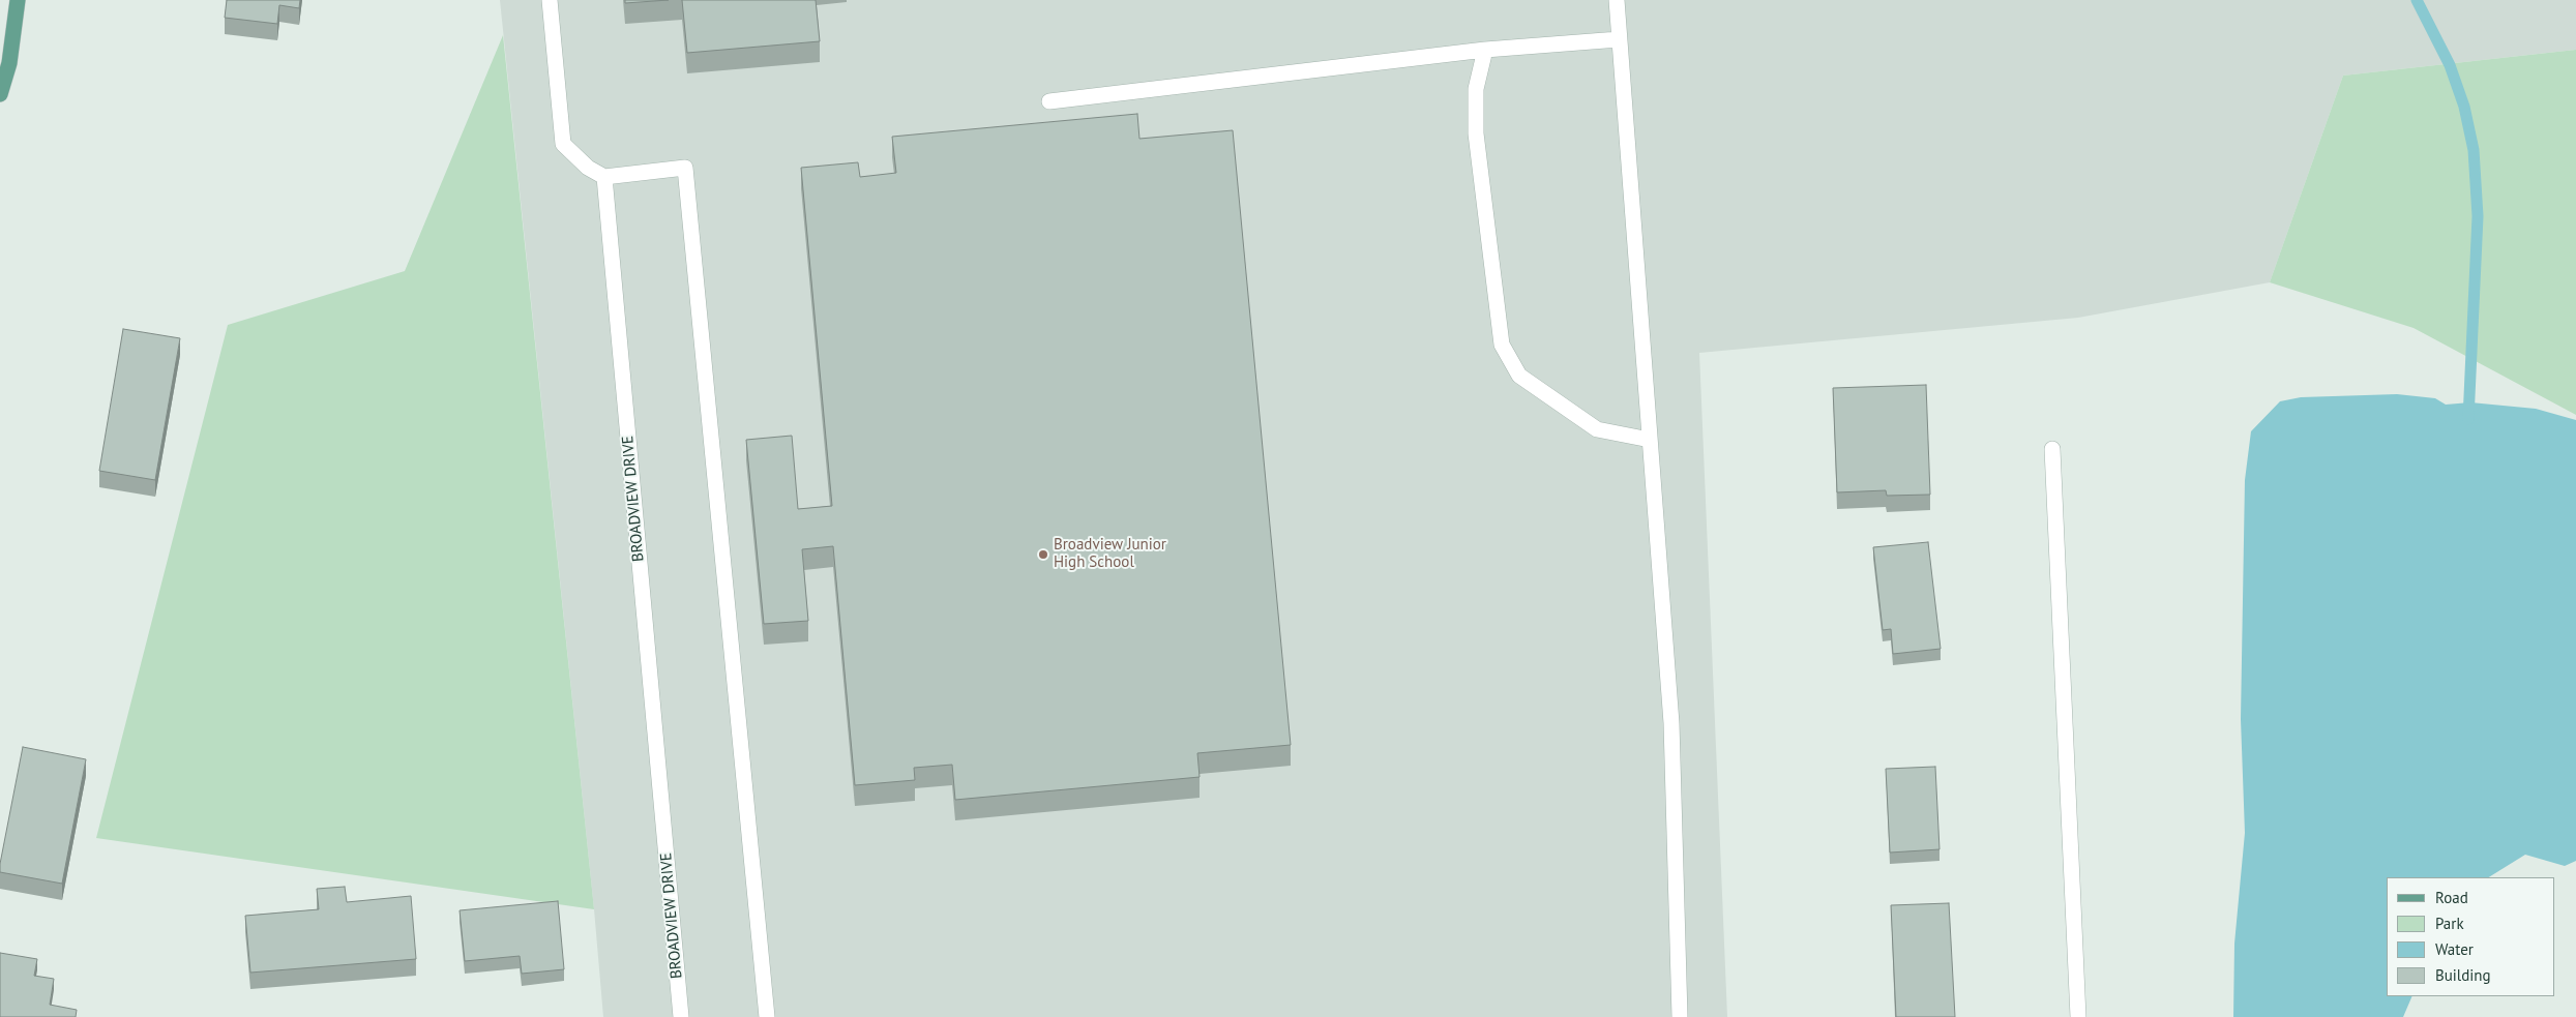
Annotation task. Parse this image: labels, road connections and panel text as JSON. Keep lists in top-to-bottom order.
{
  "streets": {
    "street": ["BROADVIEW DRIVE"]
  },
  "places": ["Broadview Junior High School"],
  "legend": [
    "Road",
    "Park",
    "Water",
    "Building"
  ]
}
